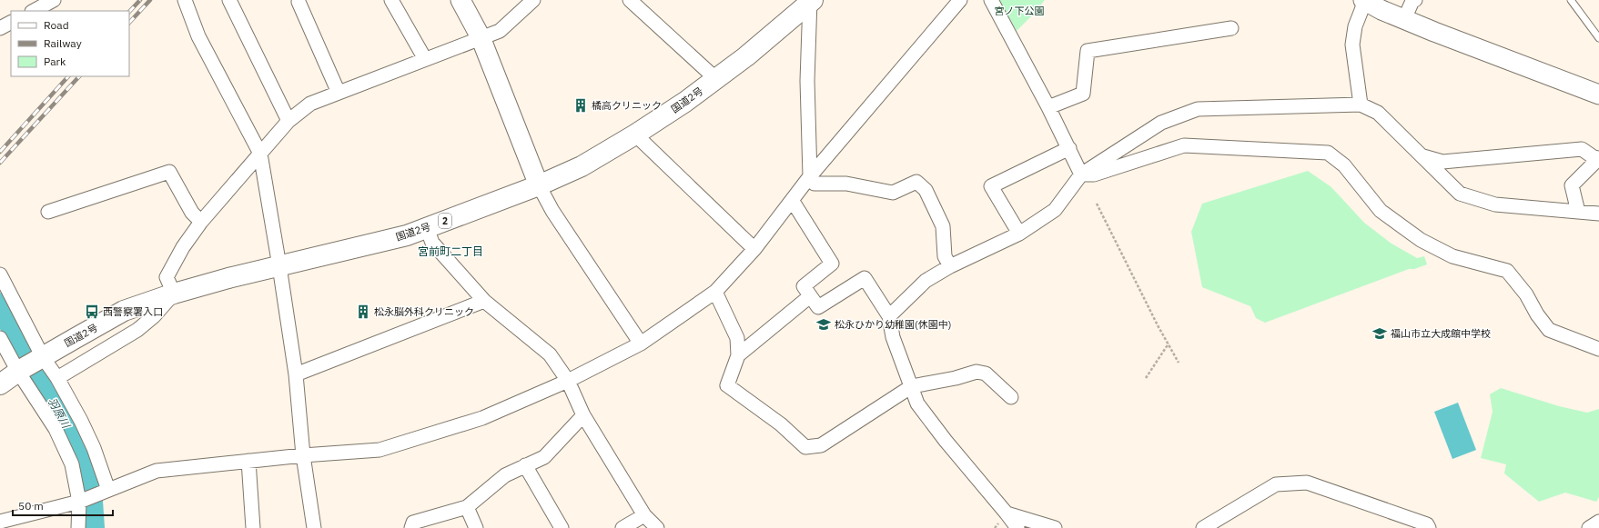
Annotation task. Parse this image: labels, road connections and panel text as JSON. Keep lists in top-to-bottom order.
{
  "streets": {
    "highway": ["国道2号", "2"]
  },
  "districts": ["宮前町二丁目"],
  "water": ["羽原川"],
  "parks": ["宮ノ下公園"],
  "places": {
    "building": ["橘高クリニック", "松永脳外科クリニック"],
    "bus stop": ["西警察署入口"],
    "school or university": ["松永ひかり幼稚園(休園中)", "福山市立大成館中学校"]
  },
  "legend": ["Road", "Railway", "Park"],
  "scale_bar": "50 m"
}
